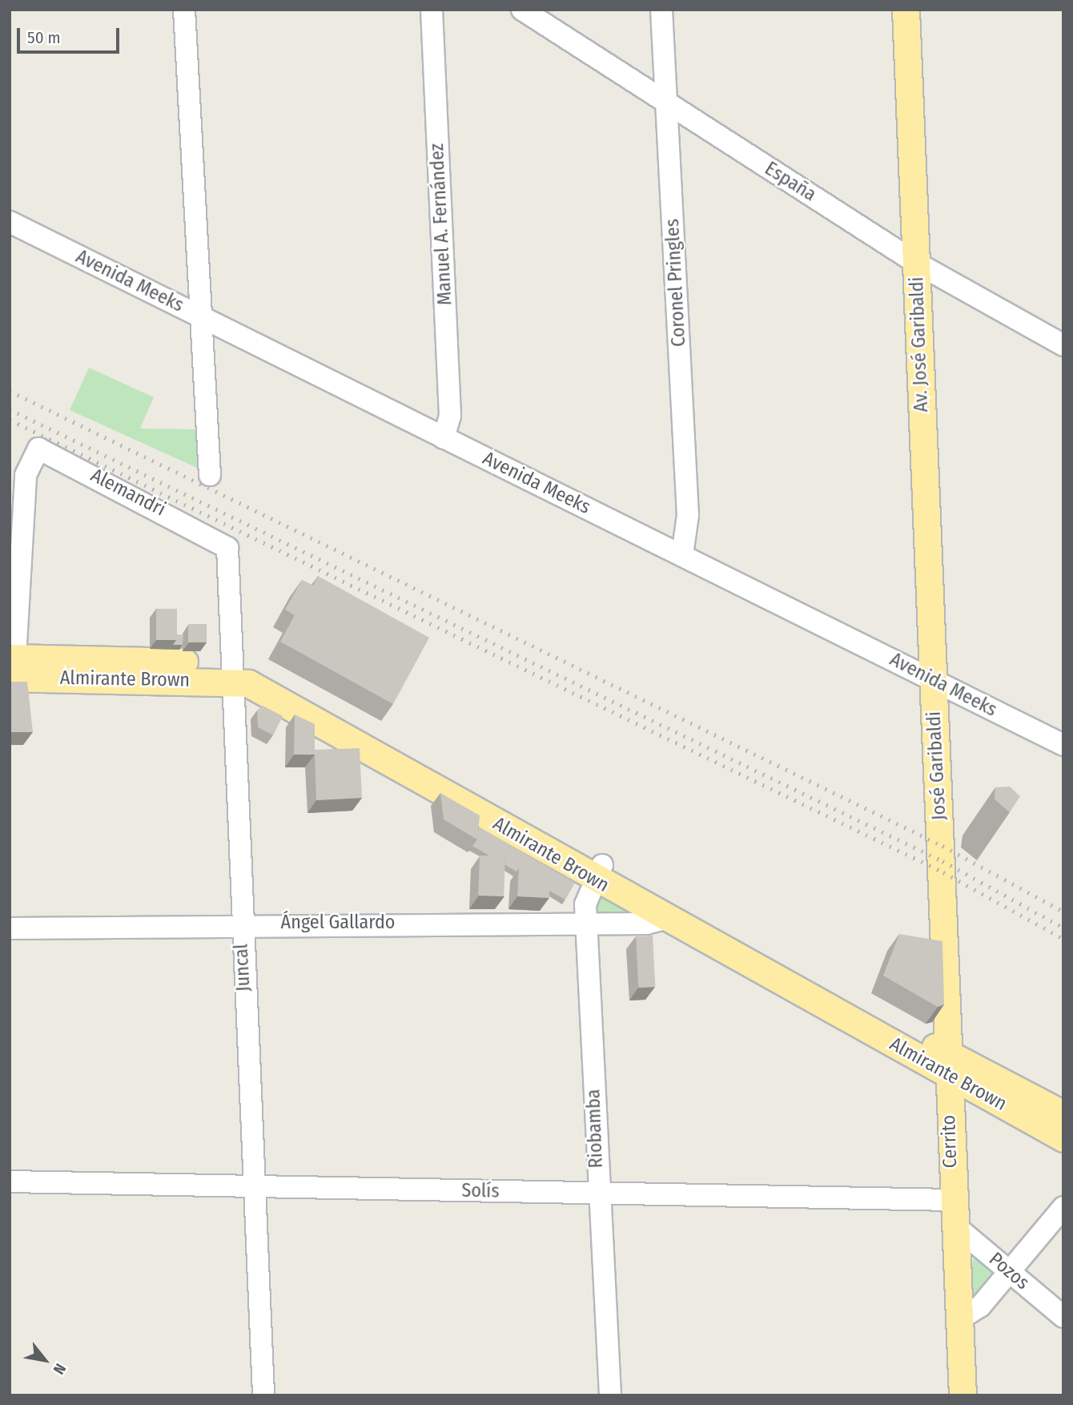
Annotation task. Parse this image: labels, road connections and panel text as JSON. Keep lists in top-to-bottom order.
{
  "streets": {
    "main road": [
      "Av. José Garibaldi",
      "Almirante Brown",
      "José Garibaldi",
      "Cerrito"
    ],
    "street": [
      "España",
      "Manuel A. Fernández",
      "Avenida Meeks",
      "Coronel Pringles",
      "Alemandri",
      "Ángel Gallardo",
      "Juncal",
      "Riobamba",
      "Solís",
      "Pozos"
    ]
  },
  "crossings": [
    ["España", "Coronel Pringles"],
    ["España", "Av. José Garibaldi"],
    ["Manuel A. Fernández", "Avenida Meeks"],
    ["Avenida Meeks", "Coronel Pringles"],
    ["Avenida Meeks", "Av. José Garibaldi"],
    ["Avenida Meeks", "José Garibaldi"],
    ["Av. José Garibaldi", "José Garibaldi"],
    ["Alemandri", "Almirante Brown"],
    ["Alemandri", "Juncal"],
    ["Almirante Brown", "Ángel Gallardo"],
    ["Almirante Brown", "Juncal"],
    ["Almirante Brown", "Riobamba"],
    ["Almirante Brown", "Cerrito"],
    ["José Garibaldi", "Cerrito"],
    ["Ángel Gallardo", "Juncal"],
    ["Ángel Gallardo", "Riobamba"],
    ["Juncal", "Solís"],
    ["Riobamba", "Solís"],
    ["Cerrito", "Solís"],
    ["Cerrito", "Pozos"],
    ["Solís", "Pozos"]
  ],
  "scale_bar": "50 m",
  "north": "bottom right"
}
